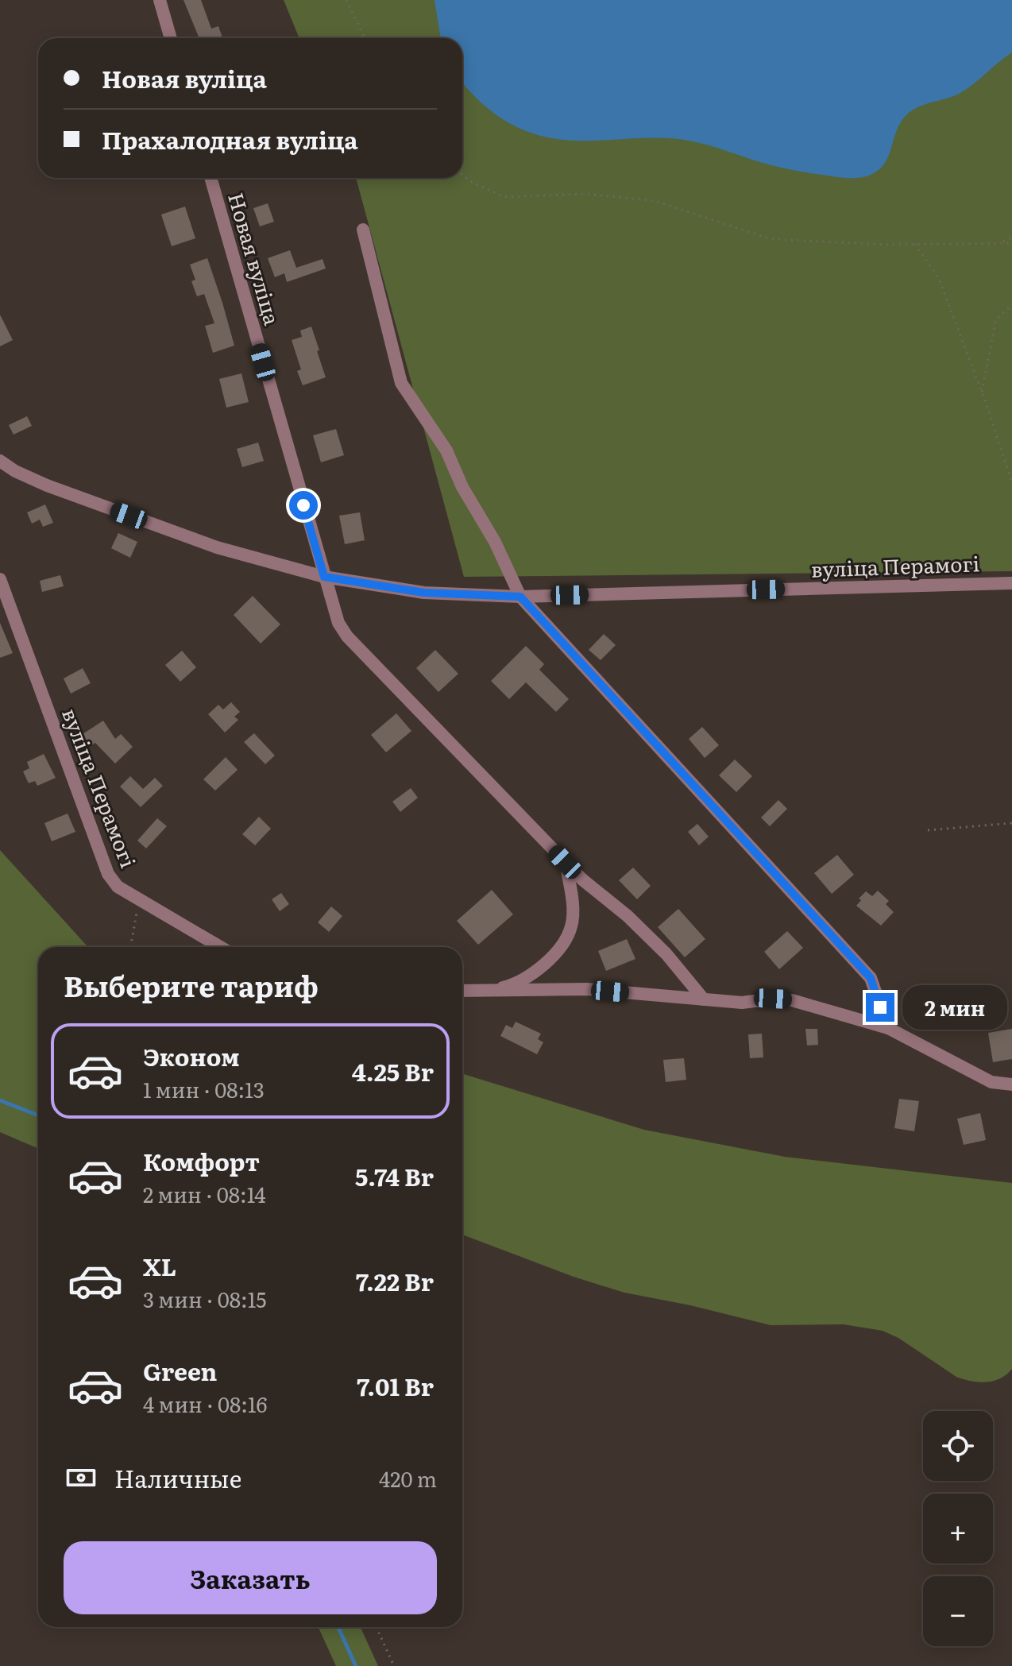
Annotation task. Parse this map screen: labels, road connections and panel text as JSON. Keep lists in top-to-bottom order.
{
  "streets": {
    "street": ["Новая вуліца", "вуліца Перамогі"]
  },
  "crossings": [
    ["Новая вуліца", "вуліца Перамогі"]
  ],
  "page": {
    "banner": ["Новая вуліца", "Прахалодная вуліца"],
    "heading": "Выберите тариф",
    "bubble": "2 мин",
    "list": [
      {
        "name": "Эконом",
        "note": "1 мин · 08:13",
        "value": "4.25 Br"
      },
      {
        "name": "Комфорт",
        "note": "2 мин · 08:14",
        "value": "5.74 Br"
      },
      {
        "name": "XL",
        "note": "3 мин · 08:15",
        "value": "7.22 Br"
      },
      {
        "name": "Green",
        "note": "4 мин · 08:16",
        "value": "7.01 Br"
      }
    ],
    "map_buttons": ["+", "−"],
    "pay": ["Наличные", "420 m"],
    "buttons": "Заказать"
  }
}
